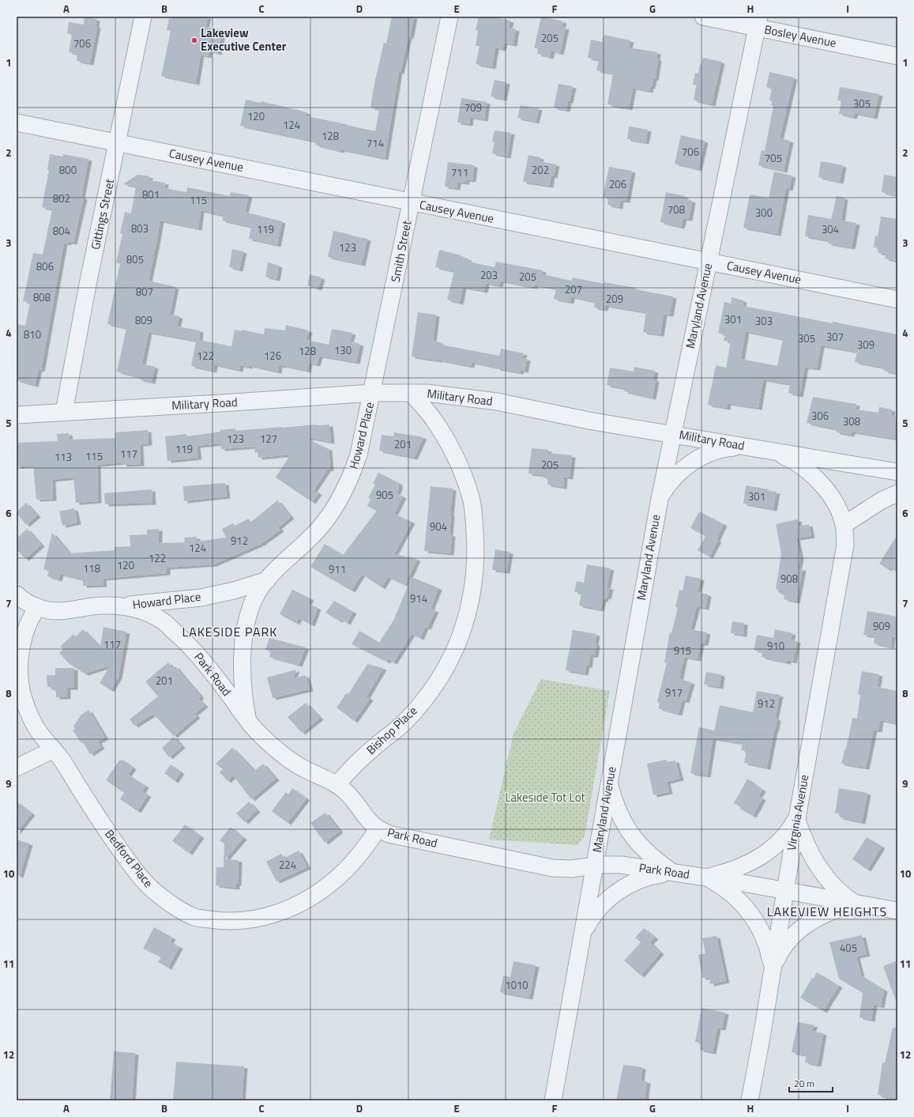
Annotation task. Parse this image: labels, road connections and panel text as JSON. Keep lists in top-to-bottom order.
{
  "streets": {
    "street": [
      "Bosley Avenue",
      "Causey Avenue",
      "Gittings Street",
      "Smith Street",
      "Maryland Avenue",
      "Military Road",
      "Howard Place",
      "Park Road",
      "Bishop Place",
      "Virginia Avenue",
      "Bedford Place"
    ]
  },
  "crossings": [
    ["Bosley Avenue", "Maryland Avenue"],
    ["Causey Avenue", "Gittings Street"],
    ["Causey Avenue", "Smith Street"],
    ["Causey Avenue", "Maryland Avenue"],
    ["Gittings Street", "Military Road"],
    ["Smith Street", "Military Road"],
    ["Smith Street", "Howard Place"],
    ["Maryland Avenue", "Military Road"],
    ["Maryland Avenue", "Park Road"],
    ["Military Road", "Howard Place"],
    ["Military Road", "Bishop Place"],
    ["Military Road", "Virginia Avenue"],
    ["Howard Place", "Park Road"],
    ["Park Road", "Bishop Place"],
    ["Park Road", "Virginia Avenue"],
    ["Park Road", "Bedford Place"]
  ],
  "districts": ["LAKESIDE PARK", "LAKEVIEW HEIGHTS"],
  "parks": ["Lakeside Tot Lot"],
  "places": ["Lakeview Executive Center"],
  "house_numbers": [
    "205",
    "706",
    "305",
    "709",
    "120",
    "124",
    "128",
    "714",
    "706",
    "705",
    "800",
    "202",
    "711",
    "206",
    "801",
    "802",
    "115",
    "708",
    "300",
    "803",
    "119",
    "304",
    "804",
    "123",
    "805",
    "806",
    "203",
    "205",
    "207",
    "807",
    "808",
    "209",
    "301",
    "809",
    "303",
    "810",
    "307",
    "305",
    "309",
    "130",
    "128",
    "122",
    "126",
    "306",
    "308",
    "123",
    "127",
    "201",
    "119",
    "117",
    "115",
    "113",
    "205",
    "905",
    "301",
    "904",
    "912",
    "124",
    "122",
    "120",
    "118",
    "911",
    "908",
    "914",
    "909",
    "117",
    "910",
    "915",
    "201",
    "917",
    "912",
    "224",
    "405",
    "1010"
  ],
  "scale_bar": "20 m",
  "grid": {
    "columns": [
      "A",
      "B",
      "C",
      "D",
      "E",
      "F",
      "G",
      "H",
      "I"
    ],
    "rows": [
      "1",
      "2",
      "3",
      "4",
      "5",
      "6",
      "7",
      "8",
      "9",
      "10",
      "11",
      "12"
    ]
  }
}
